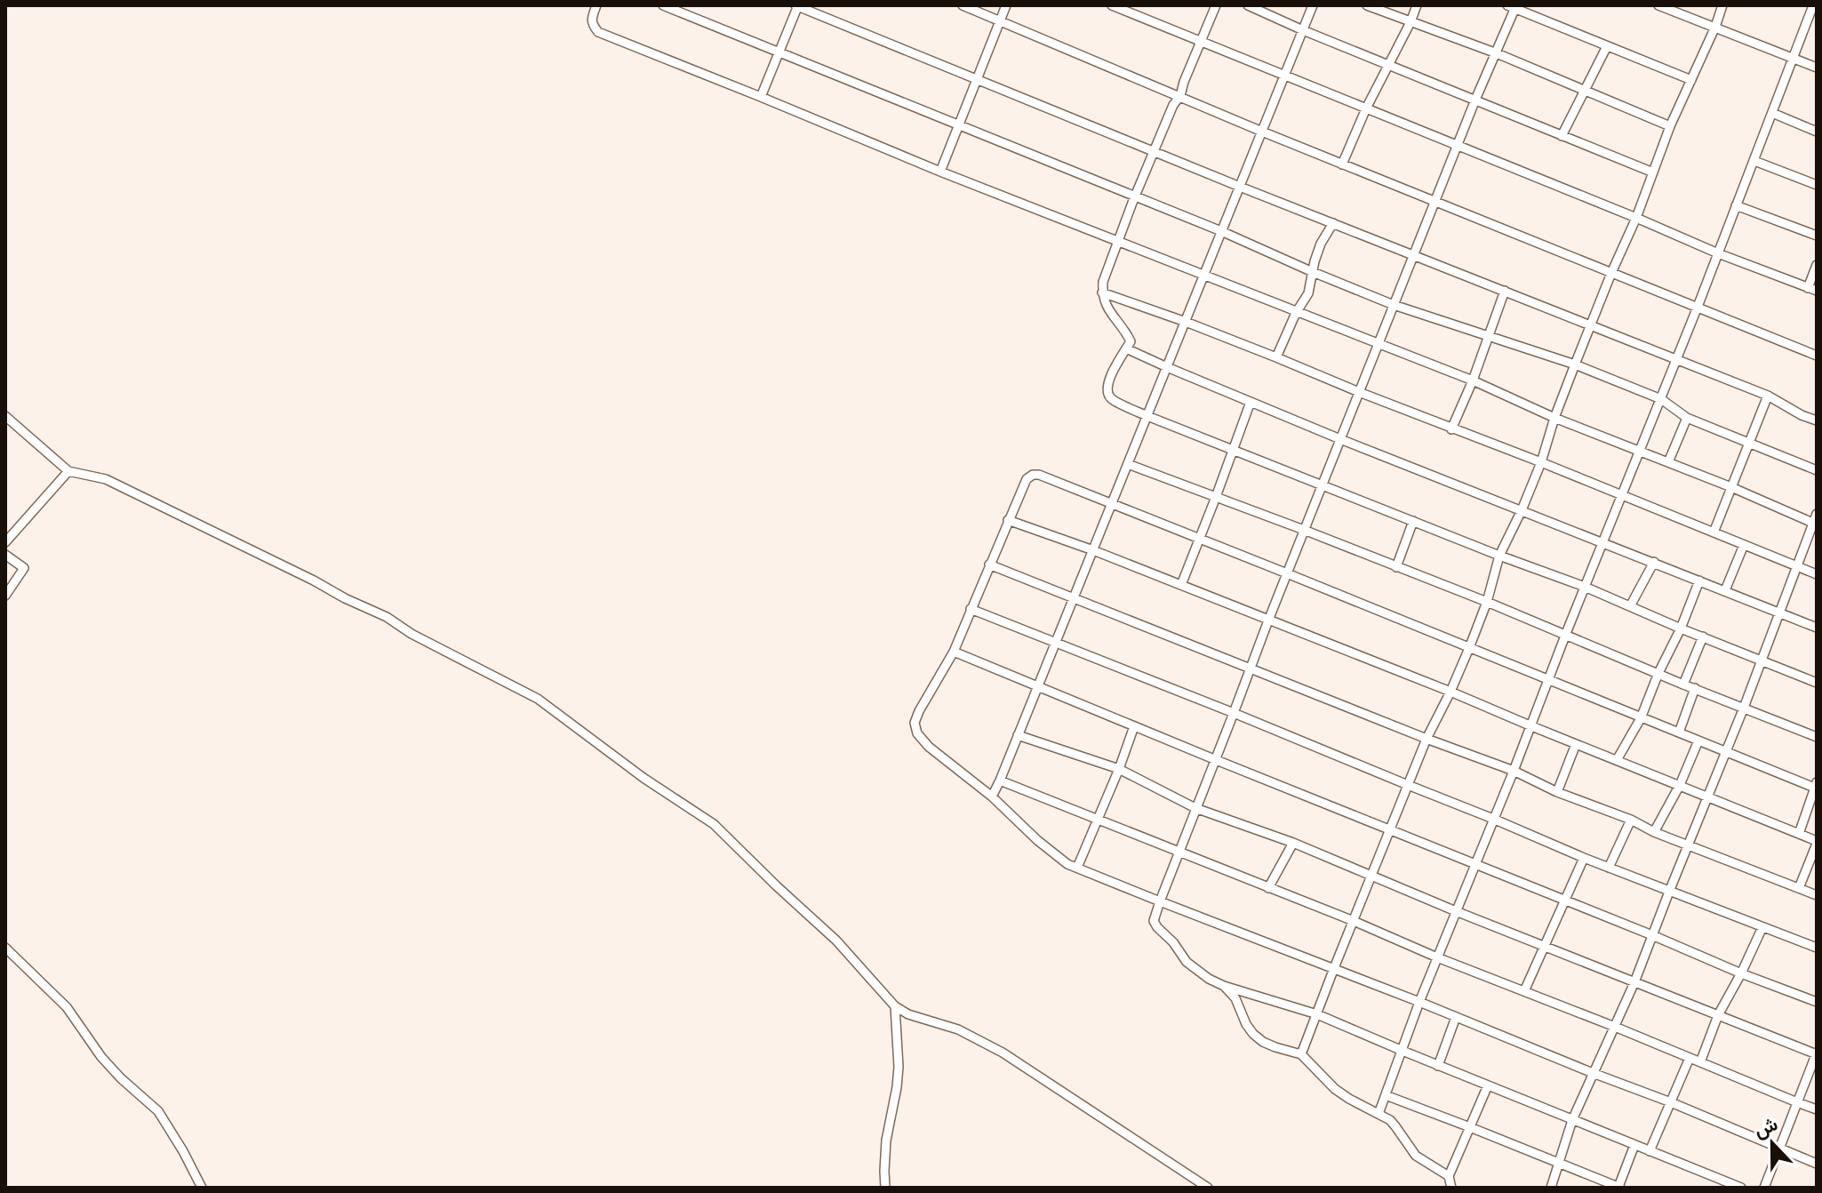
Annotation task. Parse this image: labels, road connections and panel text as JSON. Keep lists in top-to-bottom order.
{
  "north": "top"
}
